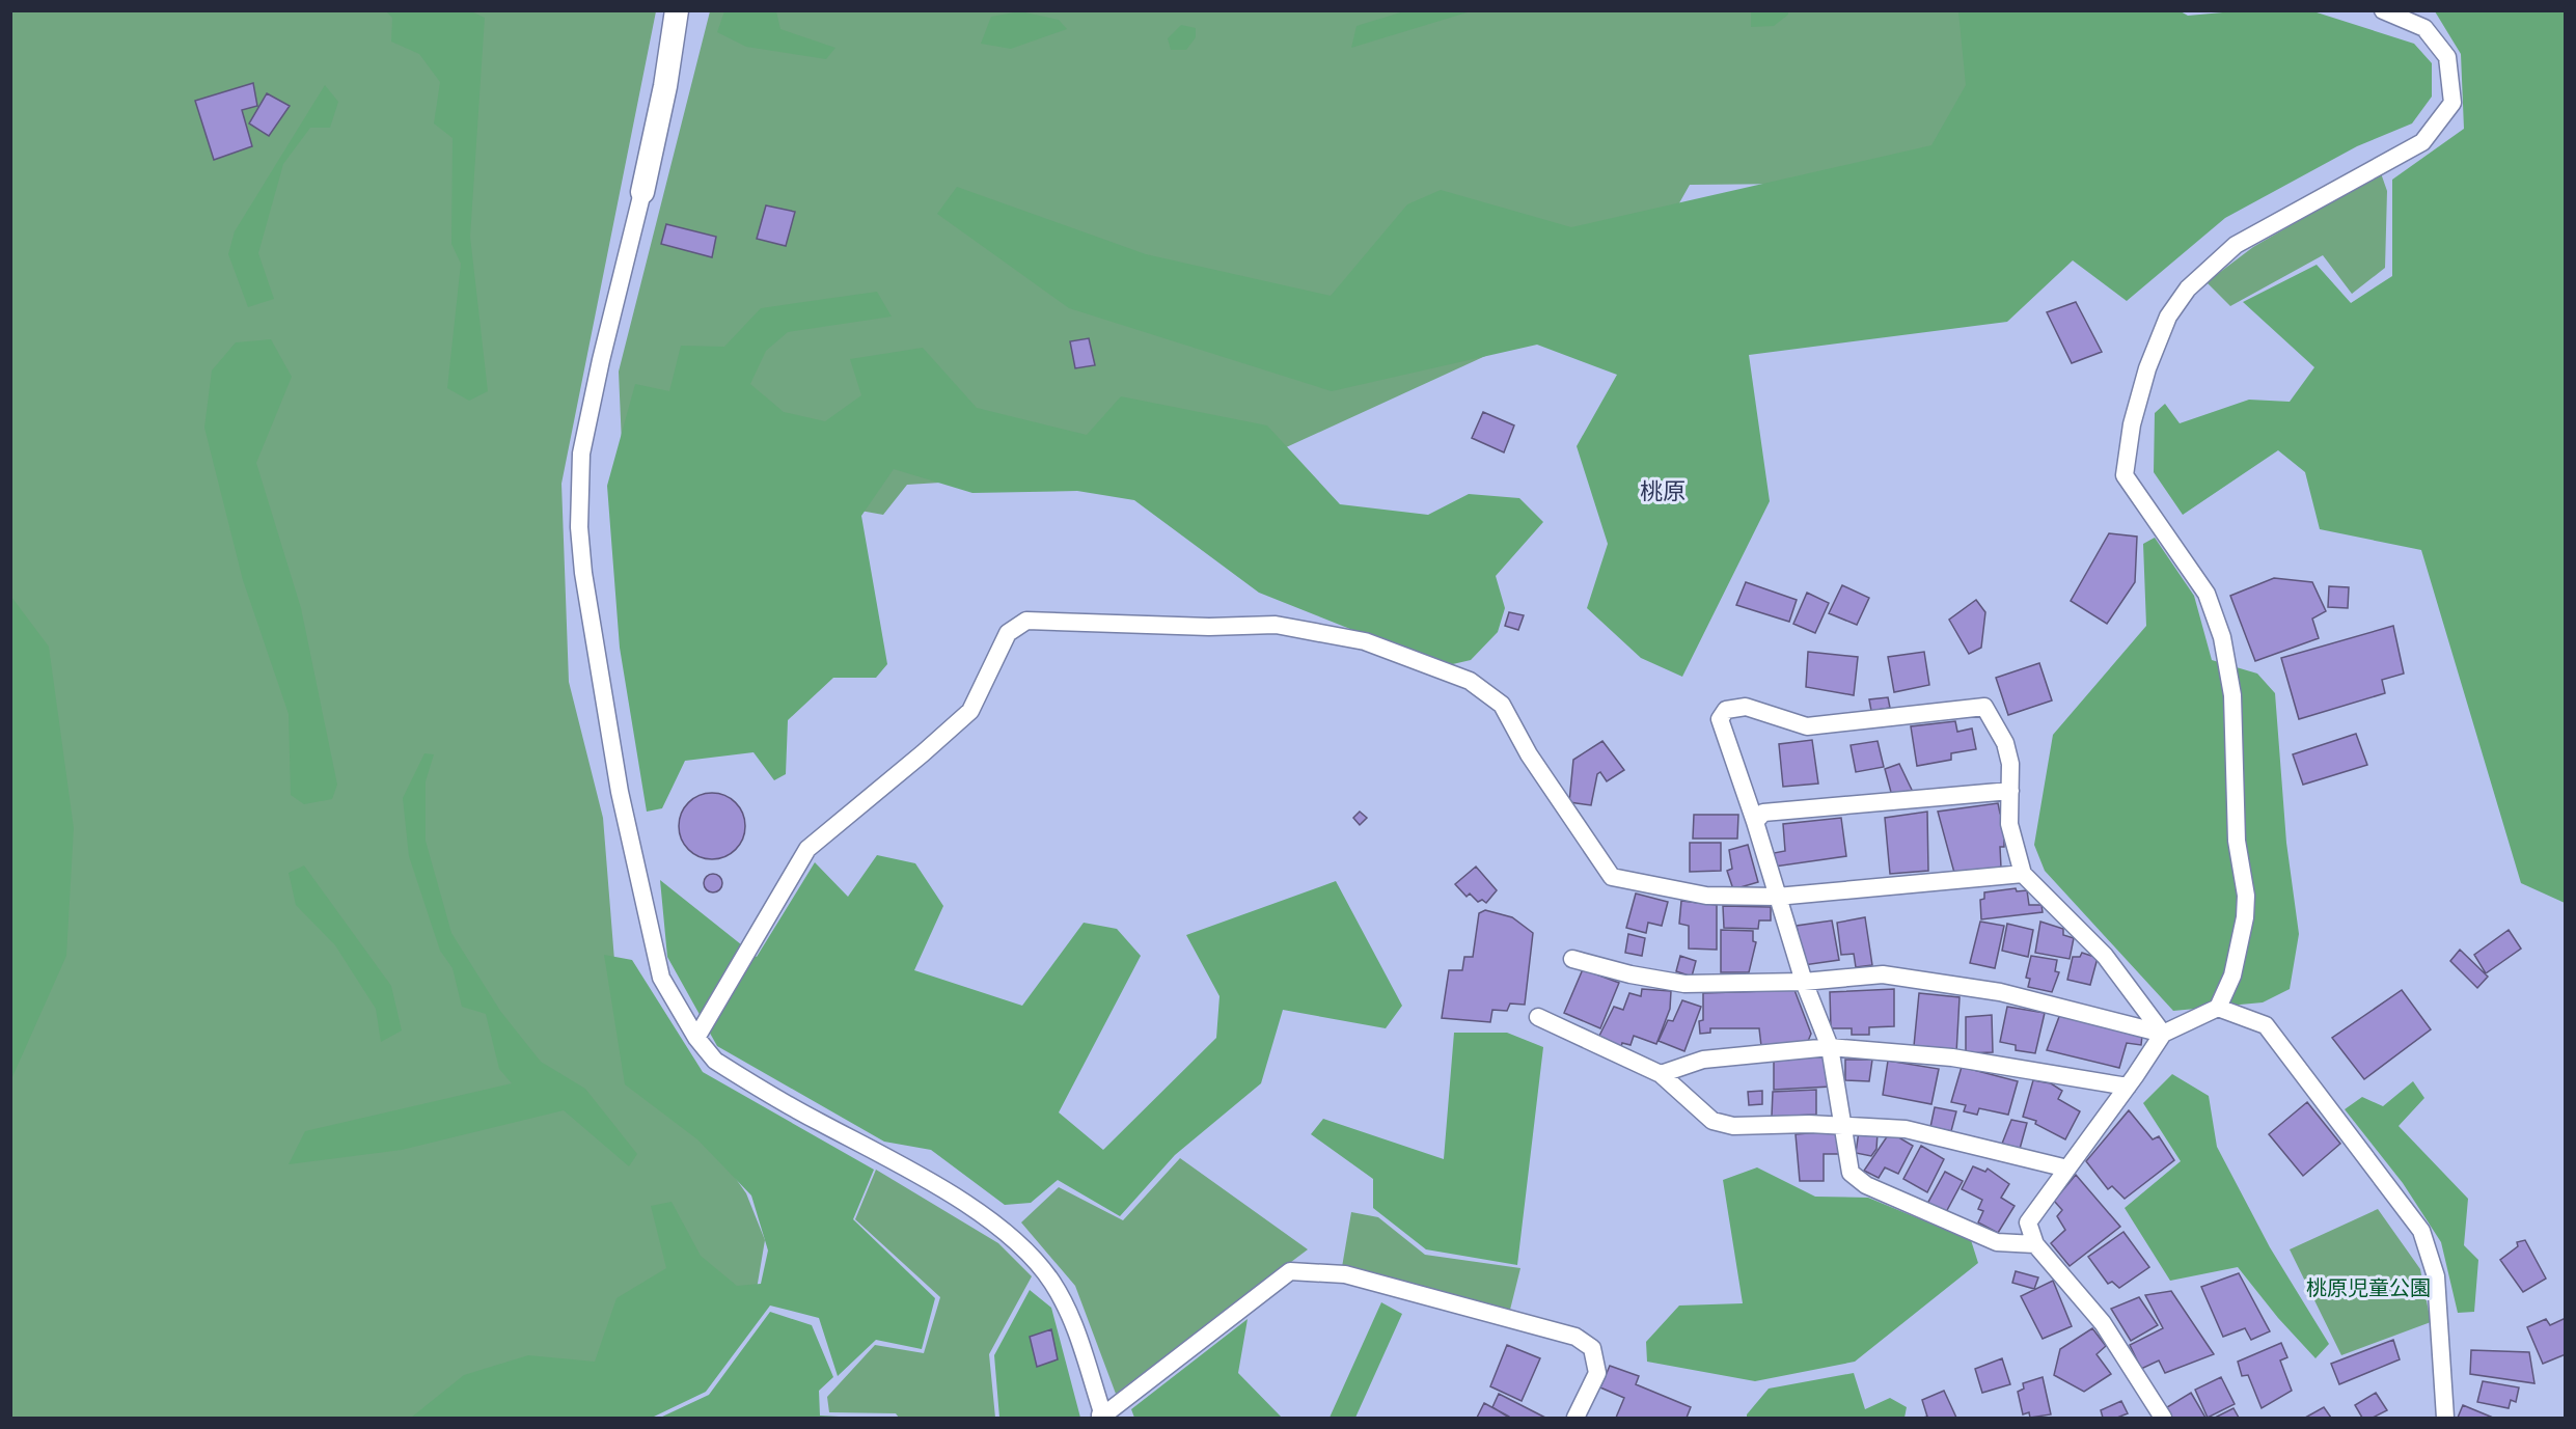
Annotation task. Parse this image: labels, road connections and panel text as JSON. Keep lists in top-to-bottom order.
{
  "districts": ["桃原"],
  "parks": ["桃原児童公園"]
}
